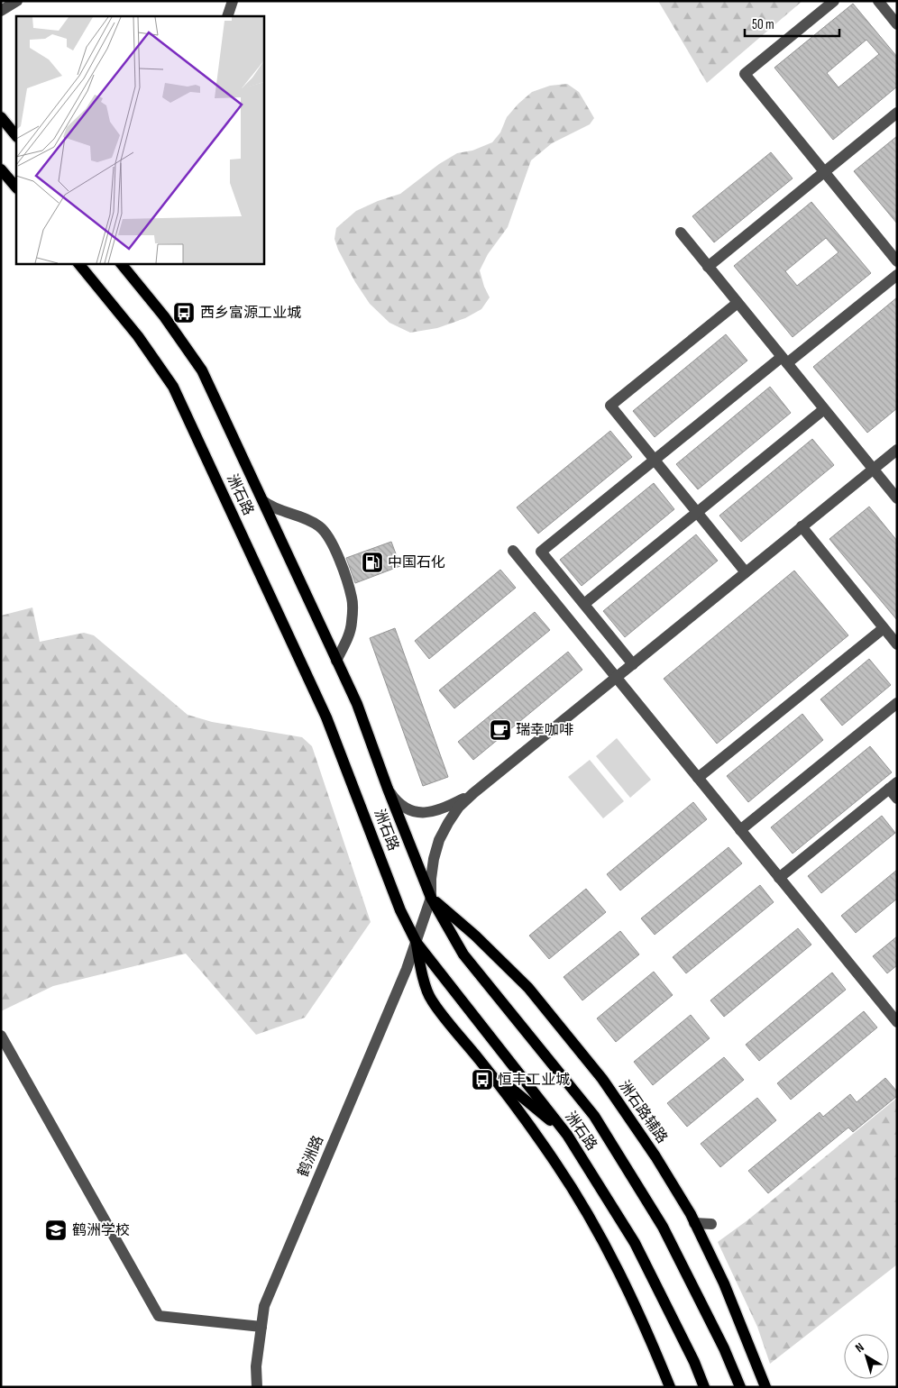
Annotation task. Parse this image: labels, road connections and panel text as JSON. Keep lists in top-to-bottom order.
{
  "streets": {
    "main road": ["洲石路", "洲石路辅路"],
    "street": ["鹤洲路"]
  },
  "crossings": [
    ["洲石路", "洲石路辅路"],
    ["洲石路", "鹤洲路"],
    ["洲石路辅路", "鹤洲路"]
  ],
  "places": {
    "bus stop": ["西乡富源工业城", "恒丰工业城"],
    "fuel station": ["中国石化"],
    "cafe": ["瑞幸咖啡"],
    "school or university": ["鹤洲学校"]
  },
  "scale_bar": "50 m",
  "north": "top left"
}
